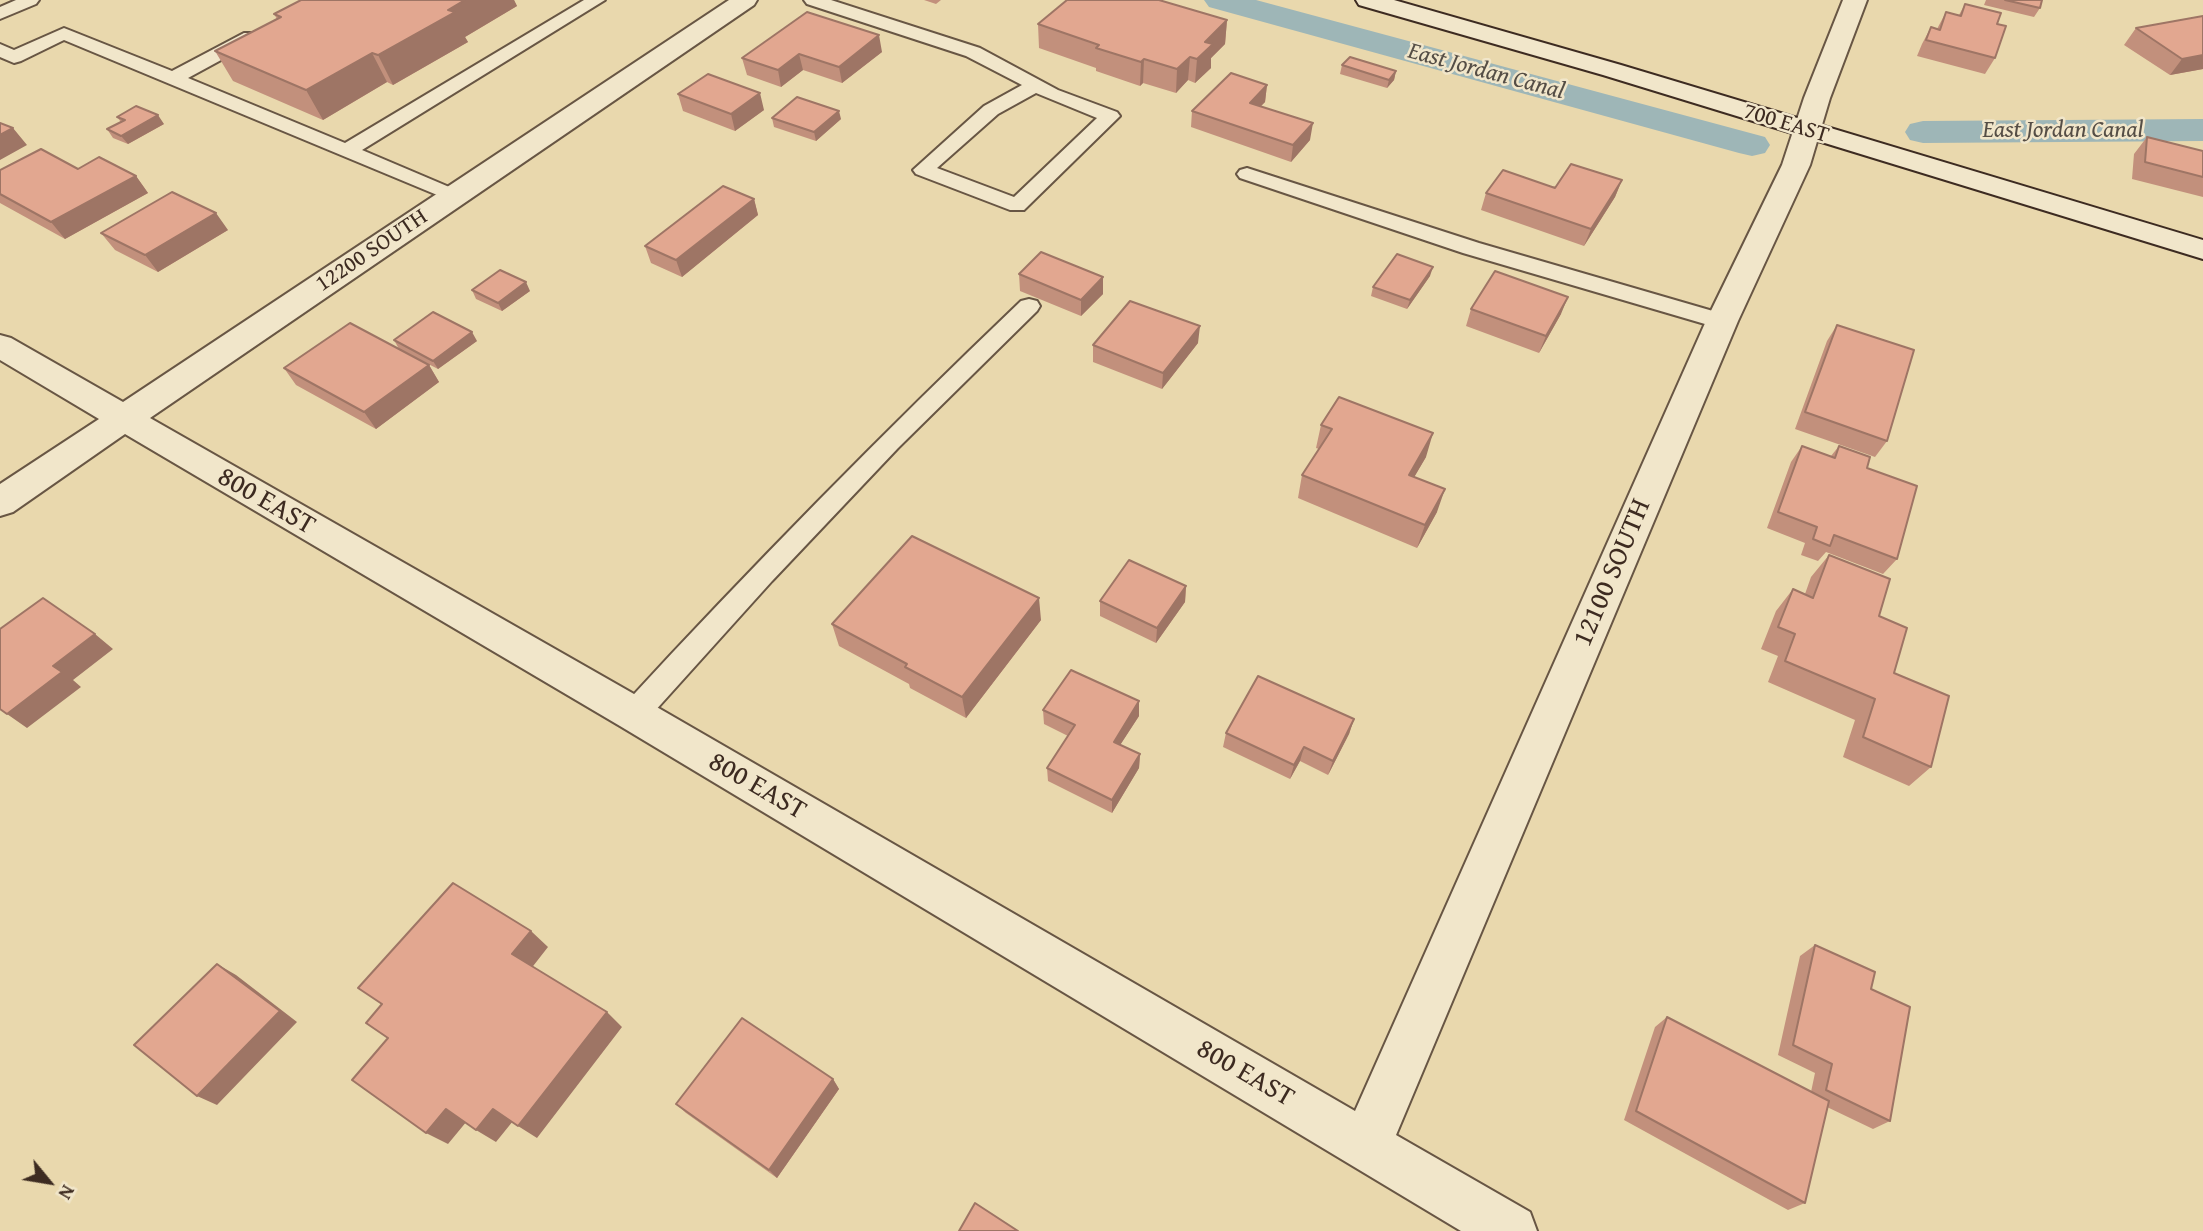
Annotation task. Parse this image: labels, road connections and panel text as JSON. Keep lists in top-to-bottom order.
{
  "streets": {
    "street": [
      "700 EAST",
      "12200 SOUTH",
      "800 EAST",
      "12100 SOUTH"
    ]
  },
  "crossings": [
    ["700 EAST", "12100 SOUTH"],
    ["12200 SOUTH", "800 EAST"],
    ["800 EAST", "12100 SOUTH"]
  ],
  "water": ["East Jordan Canal"],
  "north": "bottom right"
}
